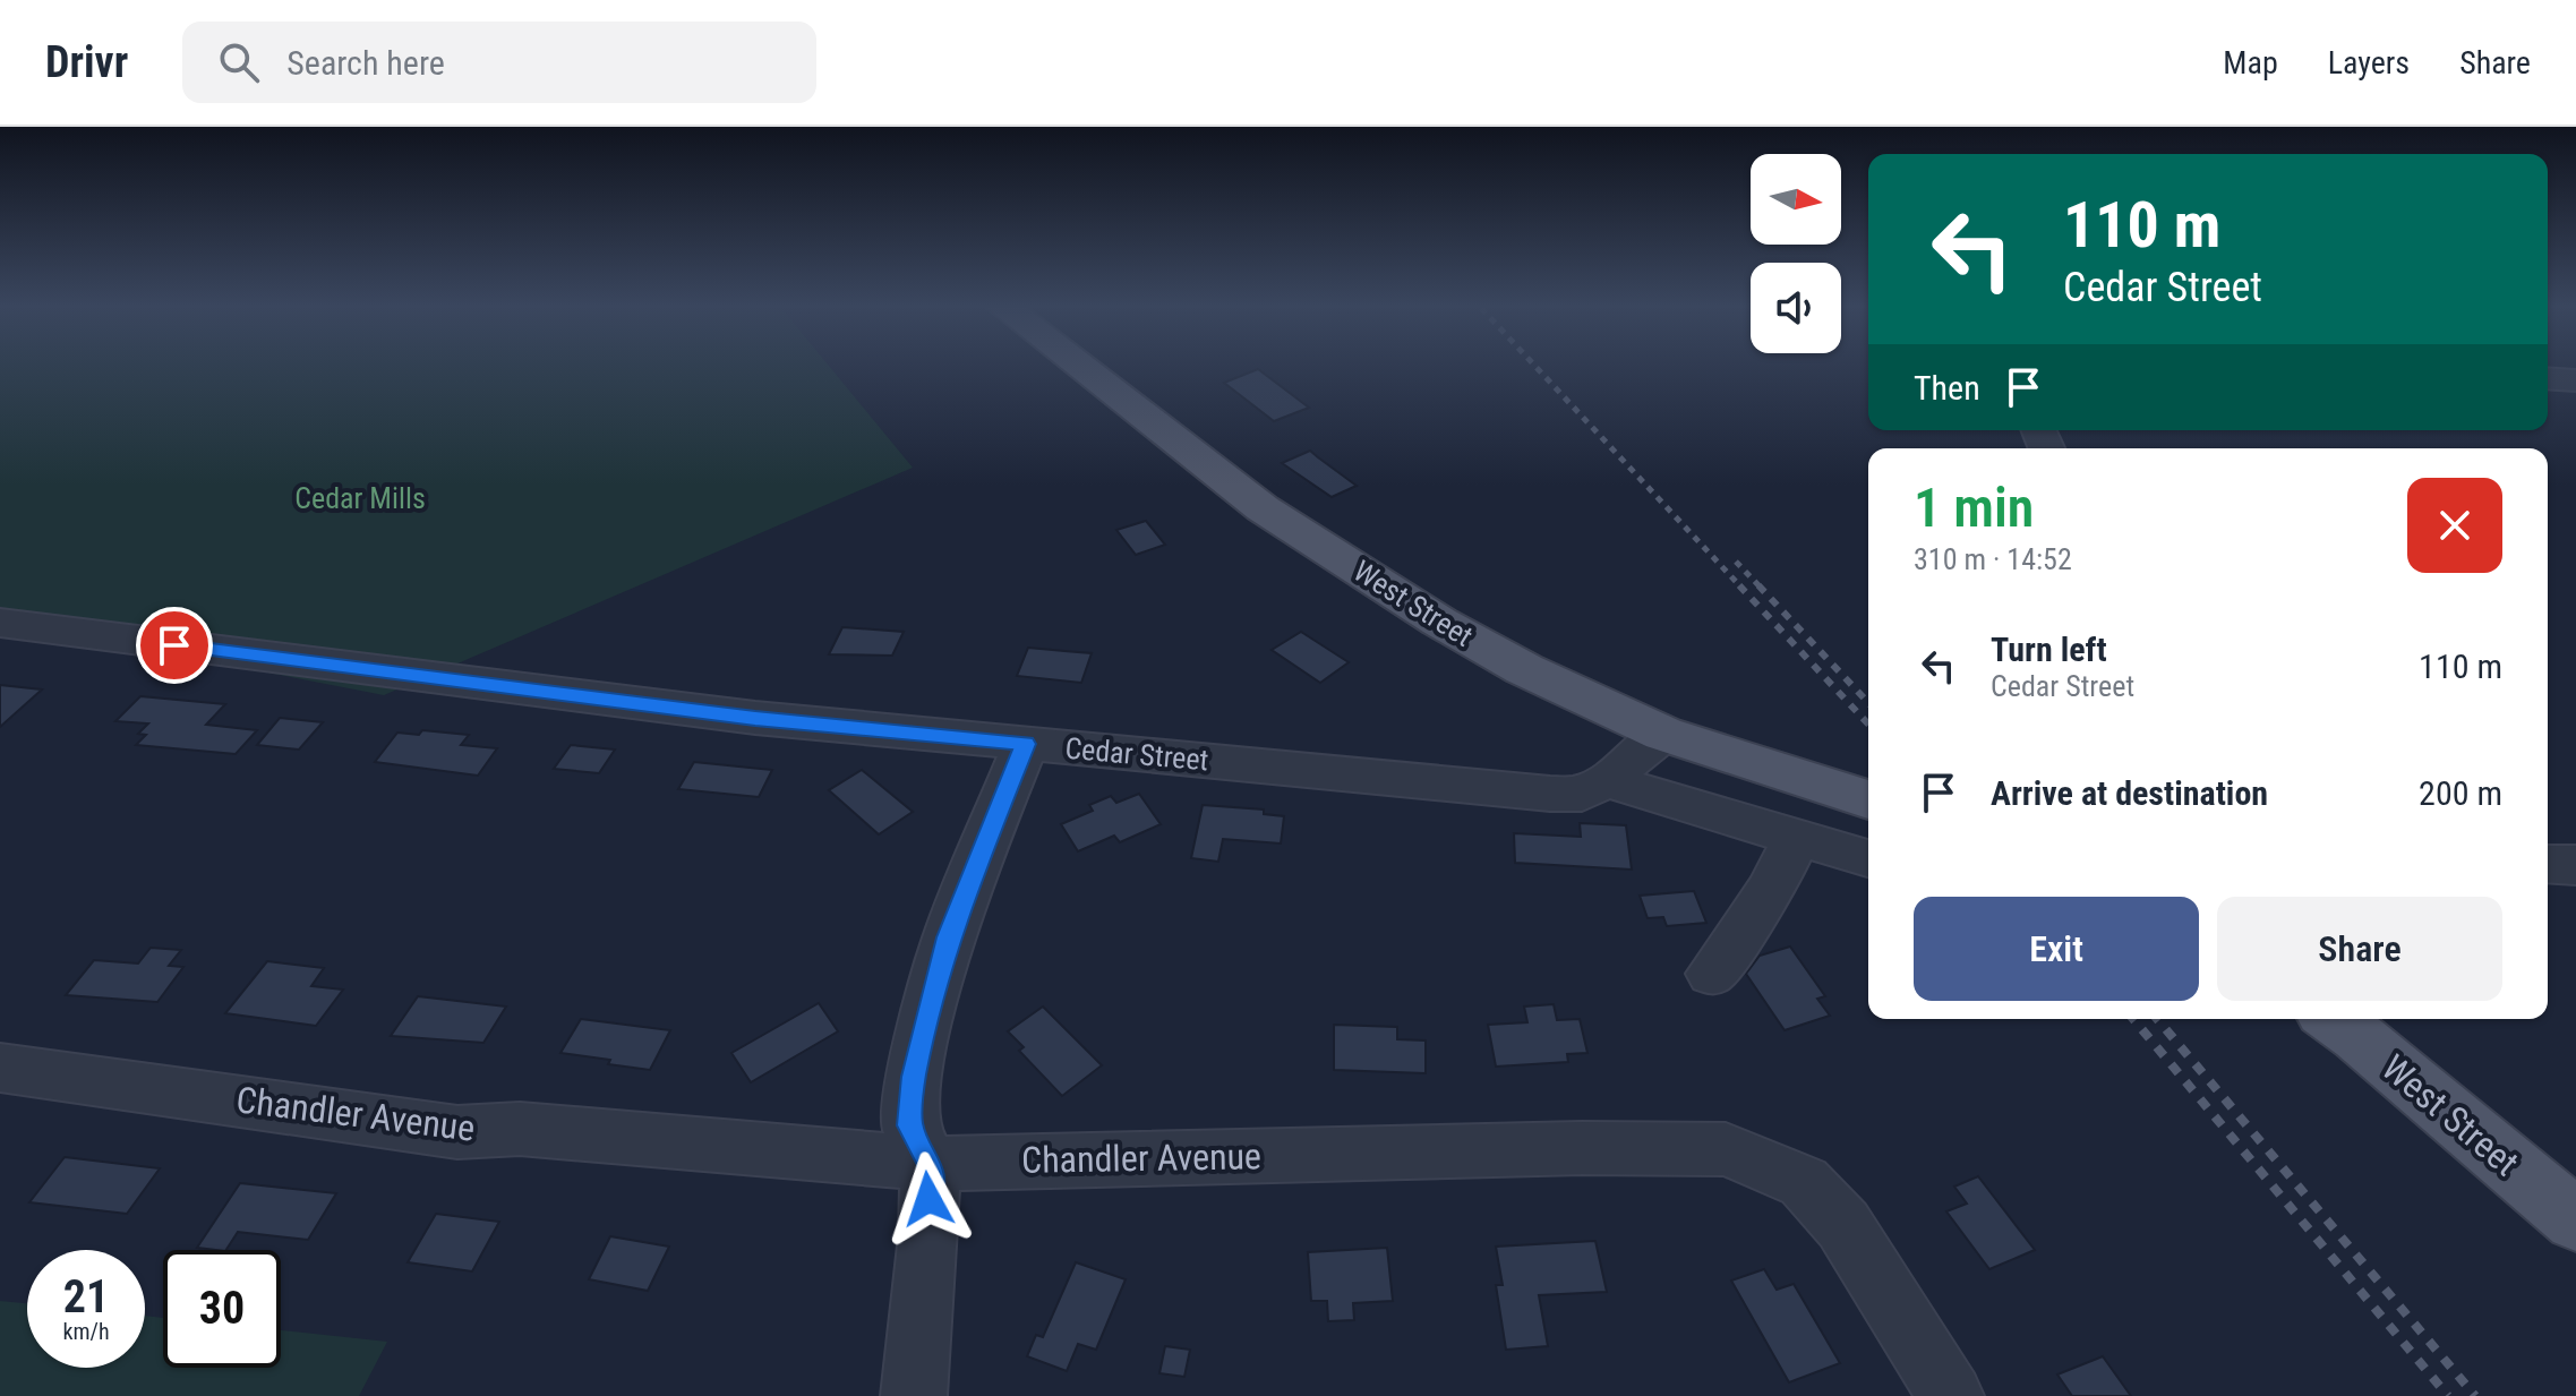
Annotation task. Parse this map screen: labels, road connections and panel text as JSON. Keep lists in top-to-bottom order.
{
  "streets": {
    "main road": ["West Street"],
    "street": ["Cedar Street", "Chandler Avenue"]
  },
  "crossings": [
    ["West Street", "Cedar Street"]
  ],
  "parks": ["Cedar Mills"],
  "north": "right",
  "page": {
    "header": "Drivr",
    "search": "Search here",
    "nav": ["Map", "Layers", "Share"],
    "turn": ["110 m", "Cedar Street"],
    "then": "Then",
    "heading": ["1 min", "310 m · 14:52"],
    "list": [
      {
        "name": "Turn left",
        "note": "Cedar Street",
        "value": "110 m"
      },
      {
        "name": "Arrive at destination",
        "value": "200 m"
      }
    ],
    "buttons": ["Exit", "Share"],
    "speed": "21 km/h",
    "limit": "30"
  }
}
